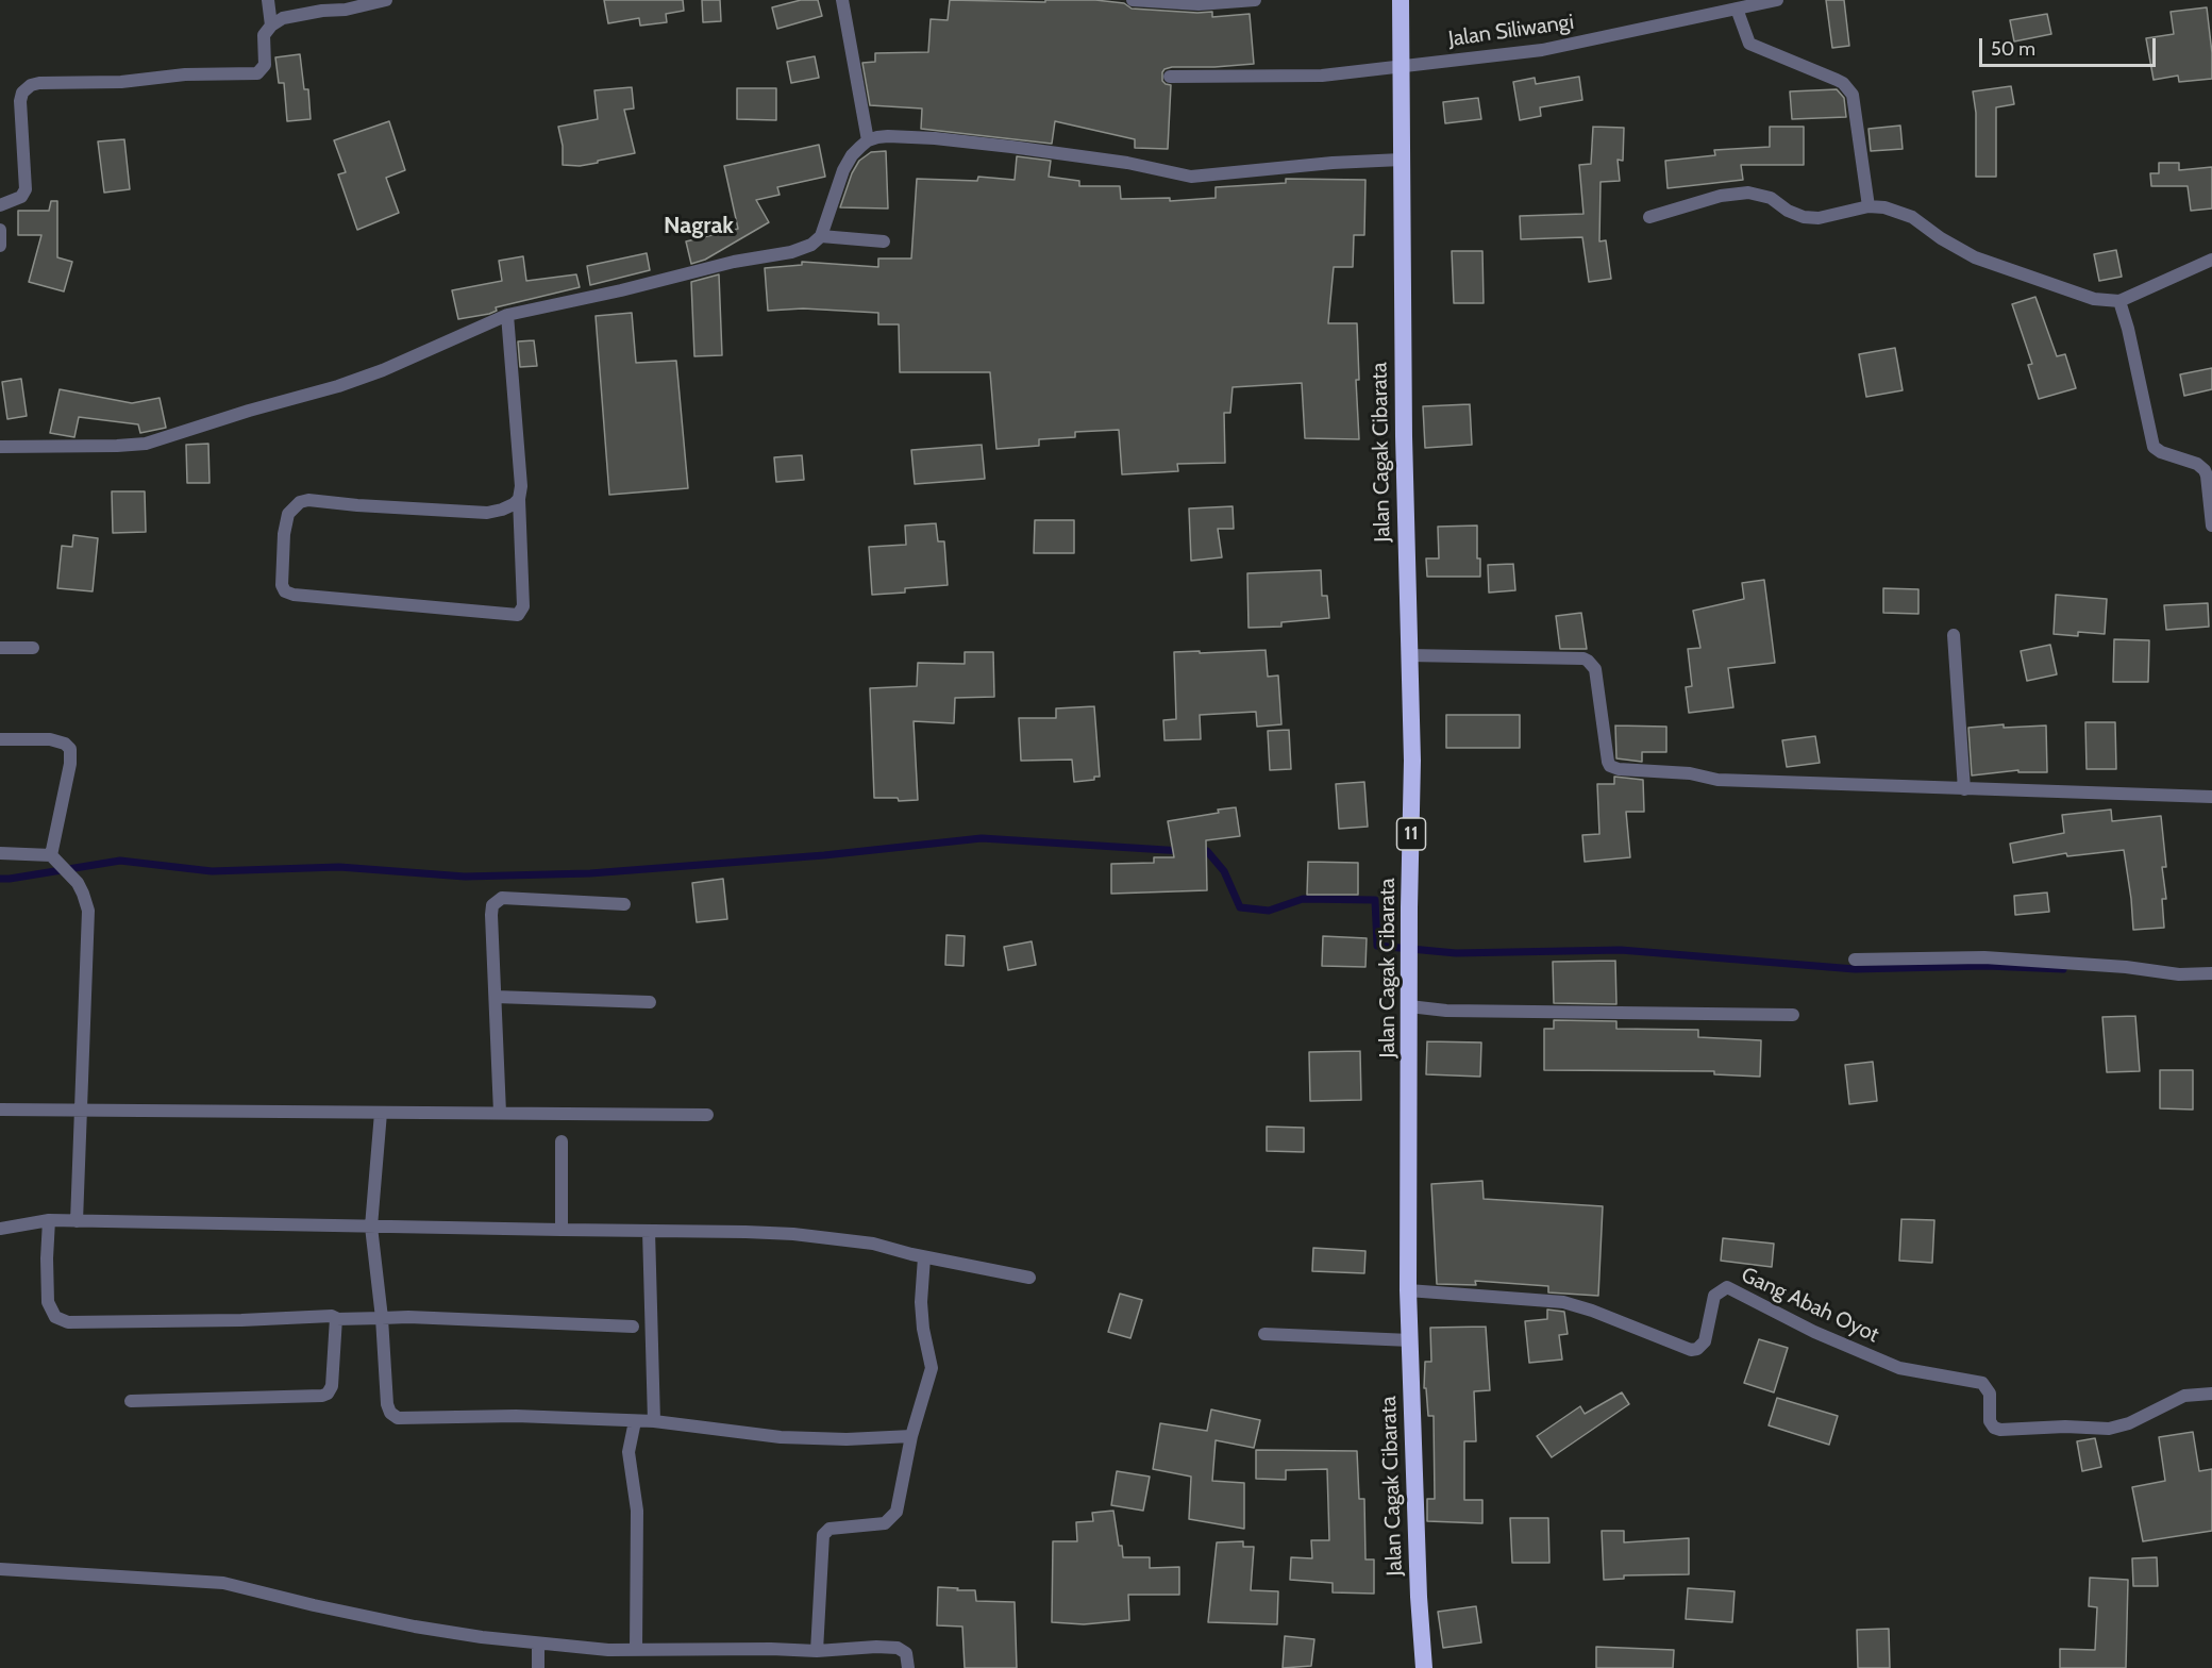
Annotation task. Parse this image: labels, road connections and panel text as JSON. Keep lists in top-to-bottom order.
{
  "streets": {
    "highway": ["Jalan Cagak Cibarata", "11"],
    "street": ["Jalan Siliwangi", "Gang Abah Oyot"]
  },
  "crossings": [
    ["Jalan Siliwangi", "Jalan Cagak Cibarata"],
    ["Jalan Cagak Cibarata", "Gang Abah Oyot"]
  ],
  "districts": ["Nagrak"],
  "scale_bar": "50 m"
}
